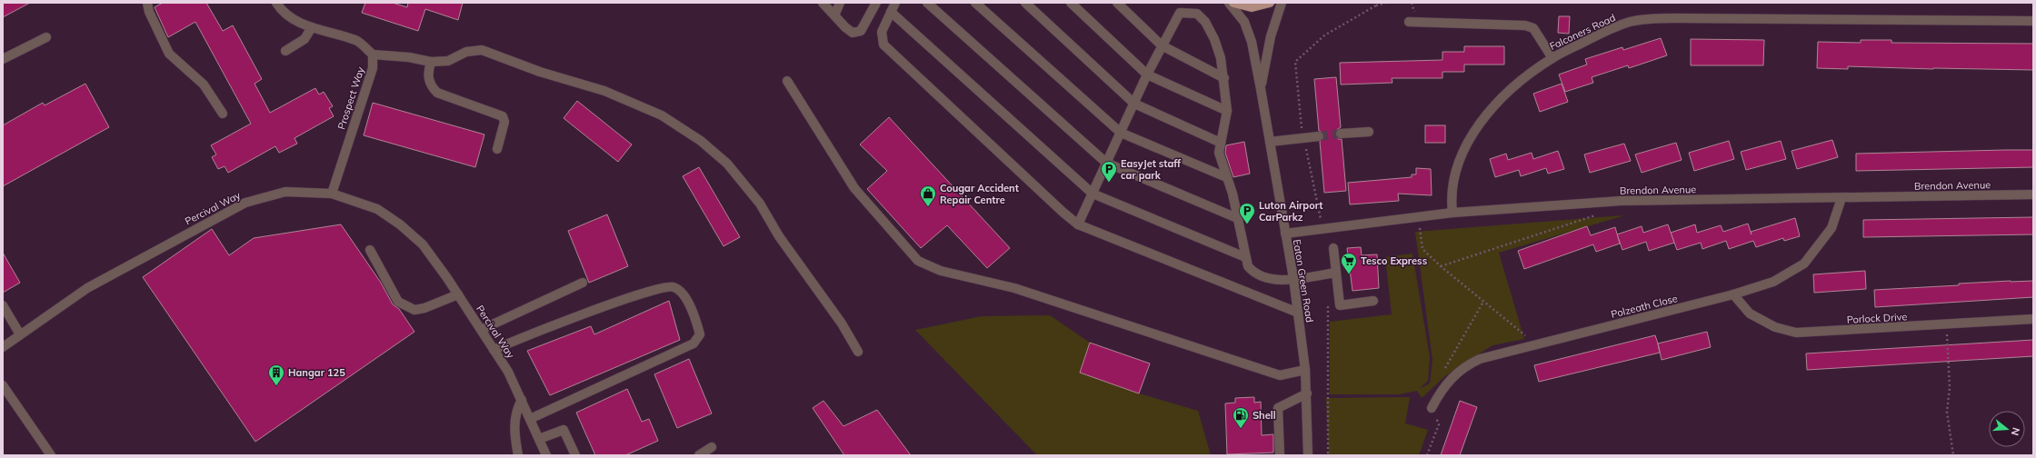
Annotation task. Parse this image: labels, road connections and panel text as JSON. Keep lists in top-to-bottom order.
{
  "streets": {
    "street": [
      "Falconers Road",
      "Prospect Way",
      "Brendon Avenue",
      "Percival Way",
      "Eaton Green Road",
      "Polzeath Close",
      "Porlock Drive"
    ]
  },
  "crossings": [
    ["Falconers Road", "Brendon Avenue"],
    ["Prospect Way", "Percival Way"],
    ["Brendon Avenue", "Eaton Green Road"],
    ["Brendon Avenue", "Polzeath Close"],
    ["Polzeath Close", "Porlock Drive"]
  ],
  "places": {
    "parking": ["EasyJet staff car park", "Luton Airport CarParkz"],
    "shop": ["Cougar Accident Repair Centre"],
    "supermarket": ["Tesco Express"],
    "building": ["Hangar 125"],
    "fuel station": ["Shell"]
  },
  "north": "right"
}
